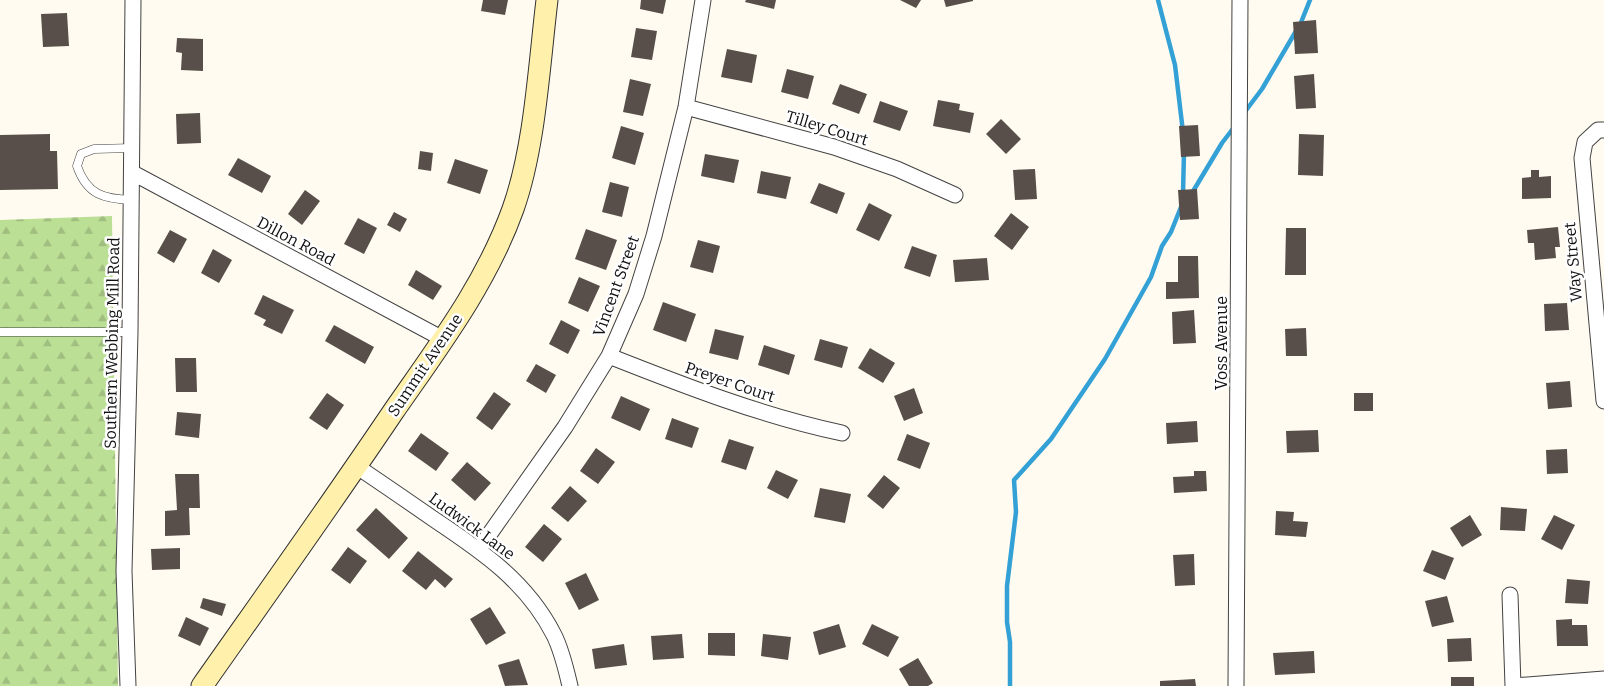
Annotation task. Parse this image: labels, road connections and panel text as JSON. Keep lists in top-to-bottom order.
{
  "streets": {
    "main road": ["Summit Avenue"],
    "street": [
      "Tilley Court",
      "Dillon Road",
      "Way Street",
      "Vincent Street",
      "Southern Webbing Mill Road",
      "Voss Avenue",
      "Preyer Court",
      "Ludwick Lane"
    ]
  },
  "crossings": [
    ["Tilley Court", "Vincent Street"],
    ["Dillon Road", "Southern Webbing Mill Road"],
    ["Dillon Road", "Summit Avenue"],
    ["Vincent Street", "Preyer Court"],
    ["Vincent Street", "Ludwick Lane"],
    ["Summit Avenue", "Ludwick Lane"]
  ]
}
